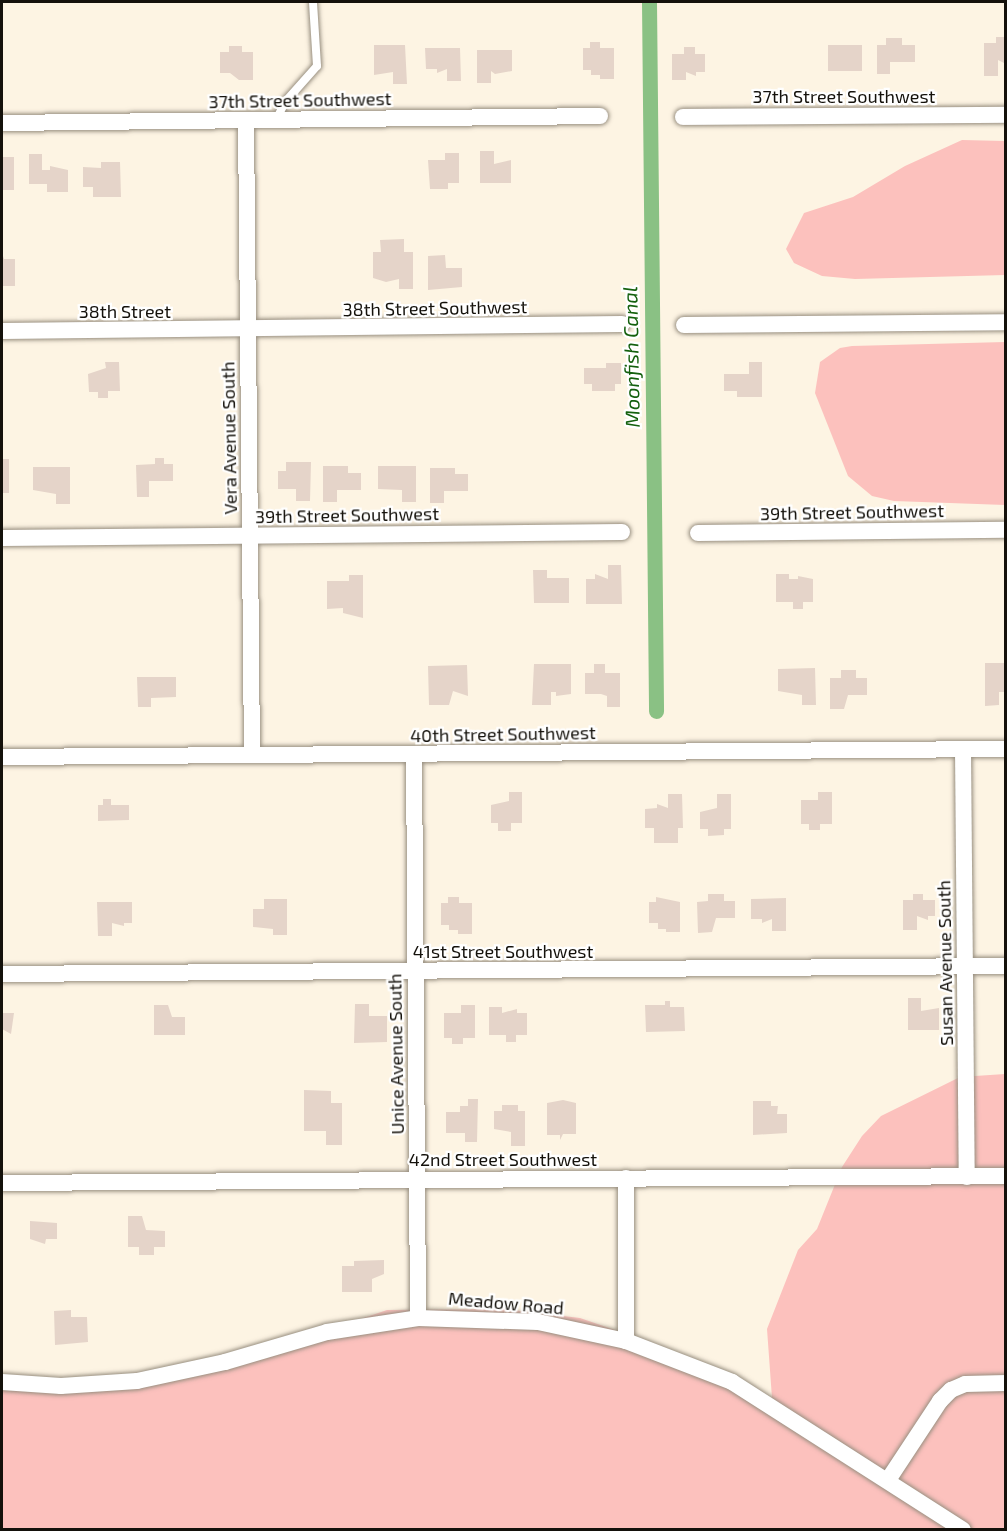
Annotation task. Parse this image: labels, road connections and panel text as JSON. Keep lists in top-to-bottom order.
{
  "streets": {
    "street": [
      "37th Street Southwest",
      "38th Street Southwest",
      "38th Street",
      "Vera Avenue South",
      "39th Street Southwest",
      "40th Street Southwest",
      "41st Street Southwest",
      "Susan Avenue South",
      "Unice Avenue South",
      "42nd Street Southwest",
      "Meadow Road"
    ]
  },
  "crossings": [
    ["37th Street Southwest", "Vera Avenue South"],
    ["38th Street Southwest", "38th Street"],
    ["38th Street Southwest", "Vera Avenue South"],
    ["38th Street", "Vera Avenue South"],
    ["Vera Avenue South", "39th Street Southwest"],
    ["Vera Avenue South", "40th Street Southwest"],
    ["40th Street Southwest", "Susan Avenue South"],
    ["40th Street Southwest", "Unice Avenue South"],
    ["41st Street Southwest", "Susan Avenue South"],
    ["41st Street Southwest", "Unice Avenue South"],
    ["Susan Avenue South", "42nd Street Southwest"],
    ["Unice Avenue South", "42nd Street Southwest"],
    ["Unice Avenue South", "Meadow Road"]
  ],
  "water": ["Moonfish Canal"]
}
